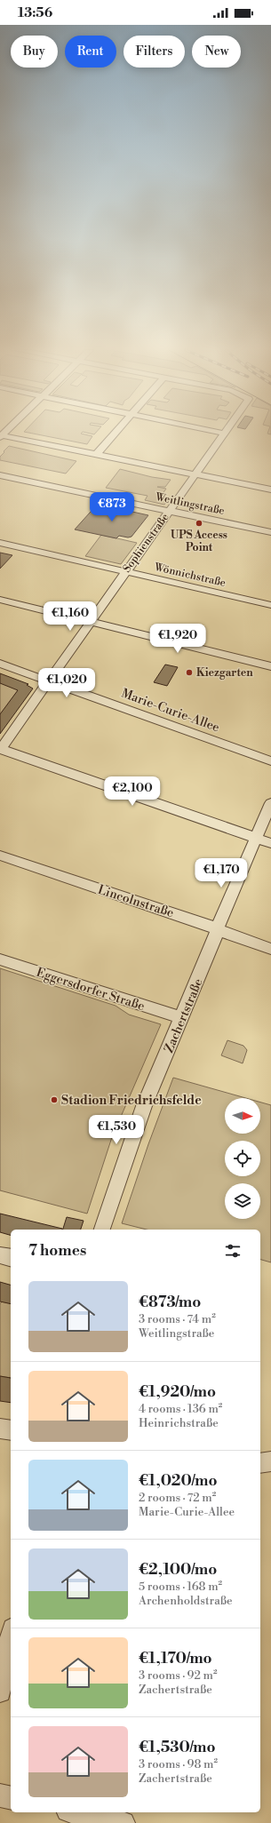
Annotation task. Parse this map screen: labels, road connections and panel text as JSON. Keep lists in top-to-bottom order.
{
  "streets": {
    "street": [
      "Weitlingstraße",
      "Sophienstraße",
      "Wönnichstraße",
      "Marie-Curie-Allee",
      "Lincolnstraße",
      "Eggersdorfer Straße",
      "Zachertstraße"
    ]
  },
  "crossings": [
    ["Weitlingstraße", "Sophienstraße"],
    ["Sophienstraße", "Wönnichstraße"],
    ["Sophienstraße", "Marie-Curie-Allee"],
    ["Lincolnstraße", "Zachertstraße"],
    ["Eggersdorfer Straße", "Zachertstraße"]
  ],
  "places": ["UPS Access Point", "Kiezgarten", "Stadion Friedrichsfelde"],
  "north": "right",
  "page": {
    "status": "13:56",
    "chip": [
      "Buy",
      "Rent",
      "Filters",
      "New"
    ],
    "price": [
      "€873",
      "€1,160",
      "€1,920",
      "€1,020",
      "€2,100",
      "€1,170",
      "€1,530"
    ],
    "heading": "7 homes",
    "list": [
      {
        "name": "€873/mo",
        "note": "3 rooms · 74 m² · Weitlingstraße"
      },
      {
        "name": "€1,920/mo",
        "note": "4 rooms · 136 m² · Heinrichstraße"
      },
      {
        "name": "€1,020/mo",
        "note": "2 rooms · 72 m² · Marie-Curie-Allee"
      },
      {
        "name": "€2,100/mo",
        "note": "5 rooms · 168 m² · Archenholdstraße"
      },
      {
        "name": "€1,170/mo",
        "note": "3 rooms · 92 m² · Zachertstraße"
      },
      {
        "name": "€1,530/mo",
        "note": "3 rooms · 98 m² · Zachertstraße"
      }
    ]
  }
}
